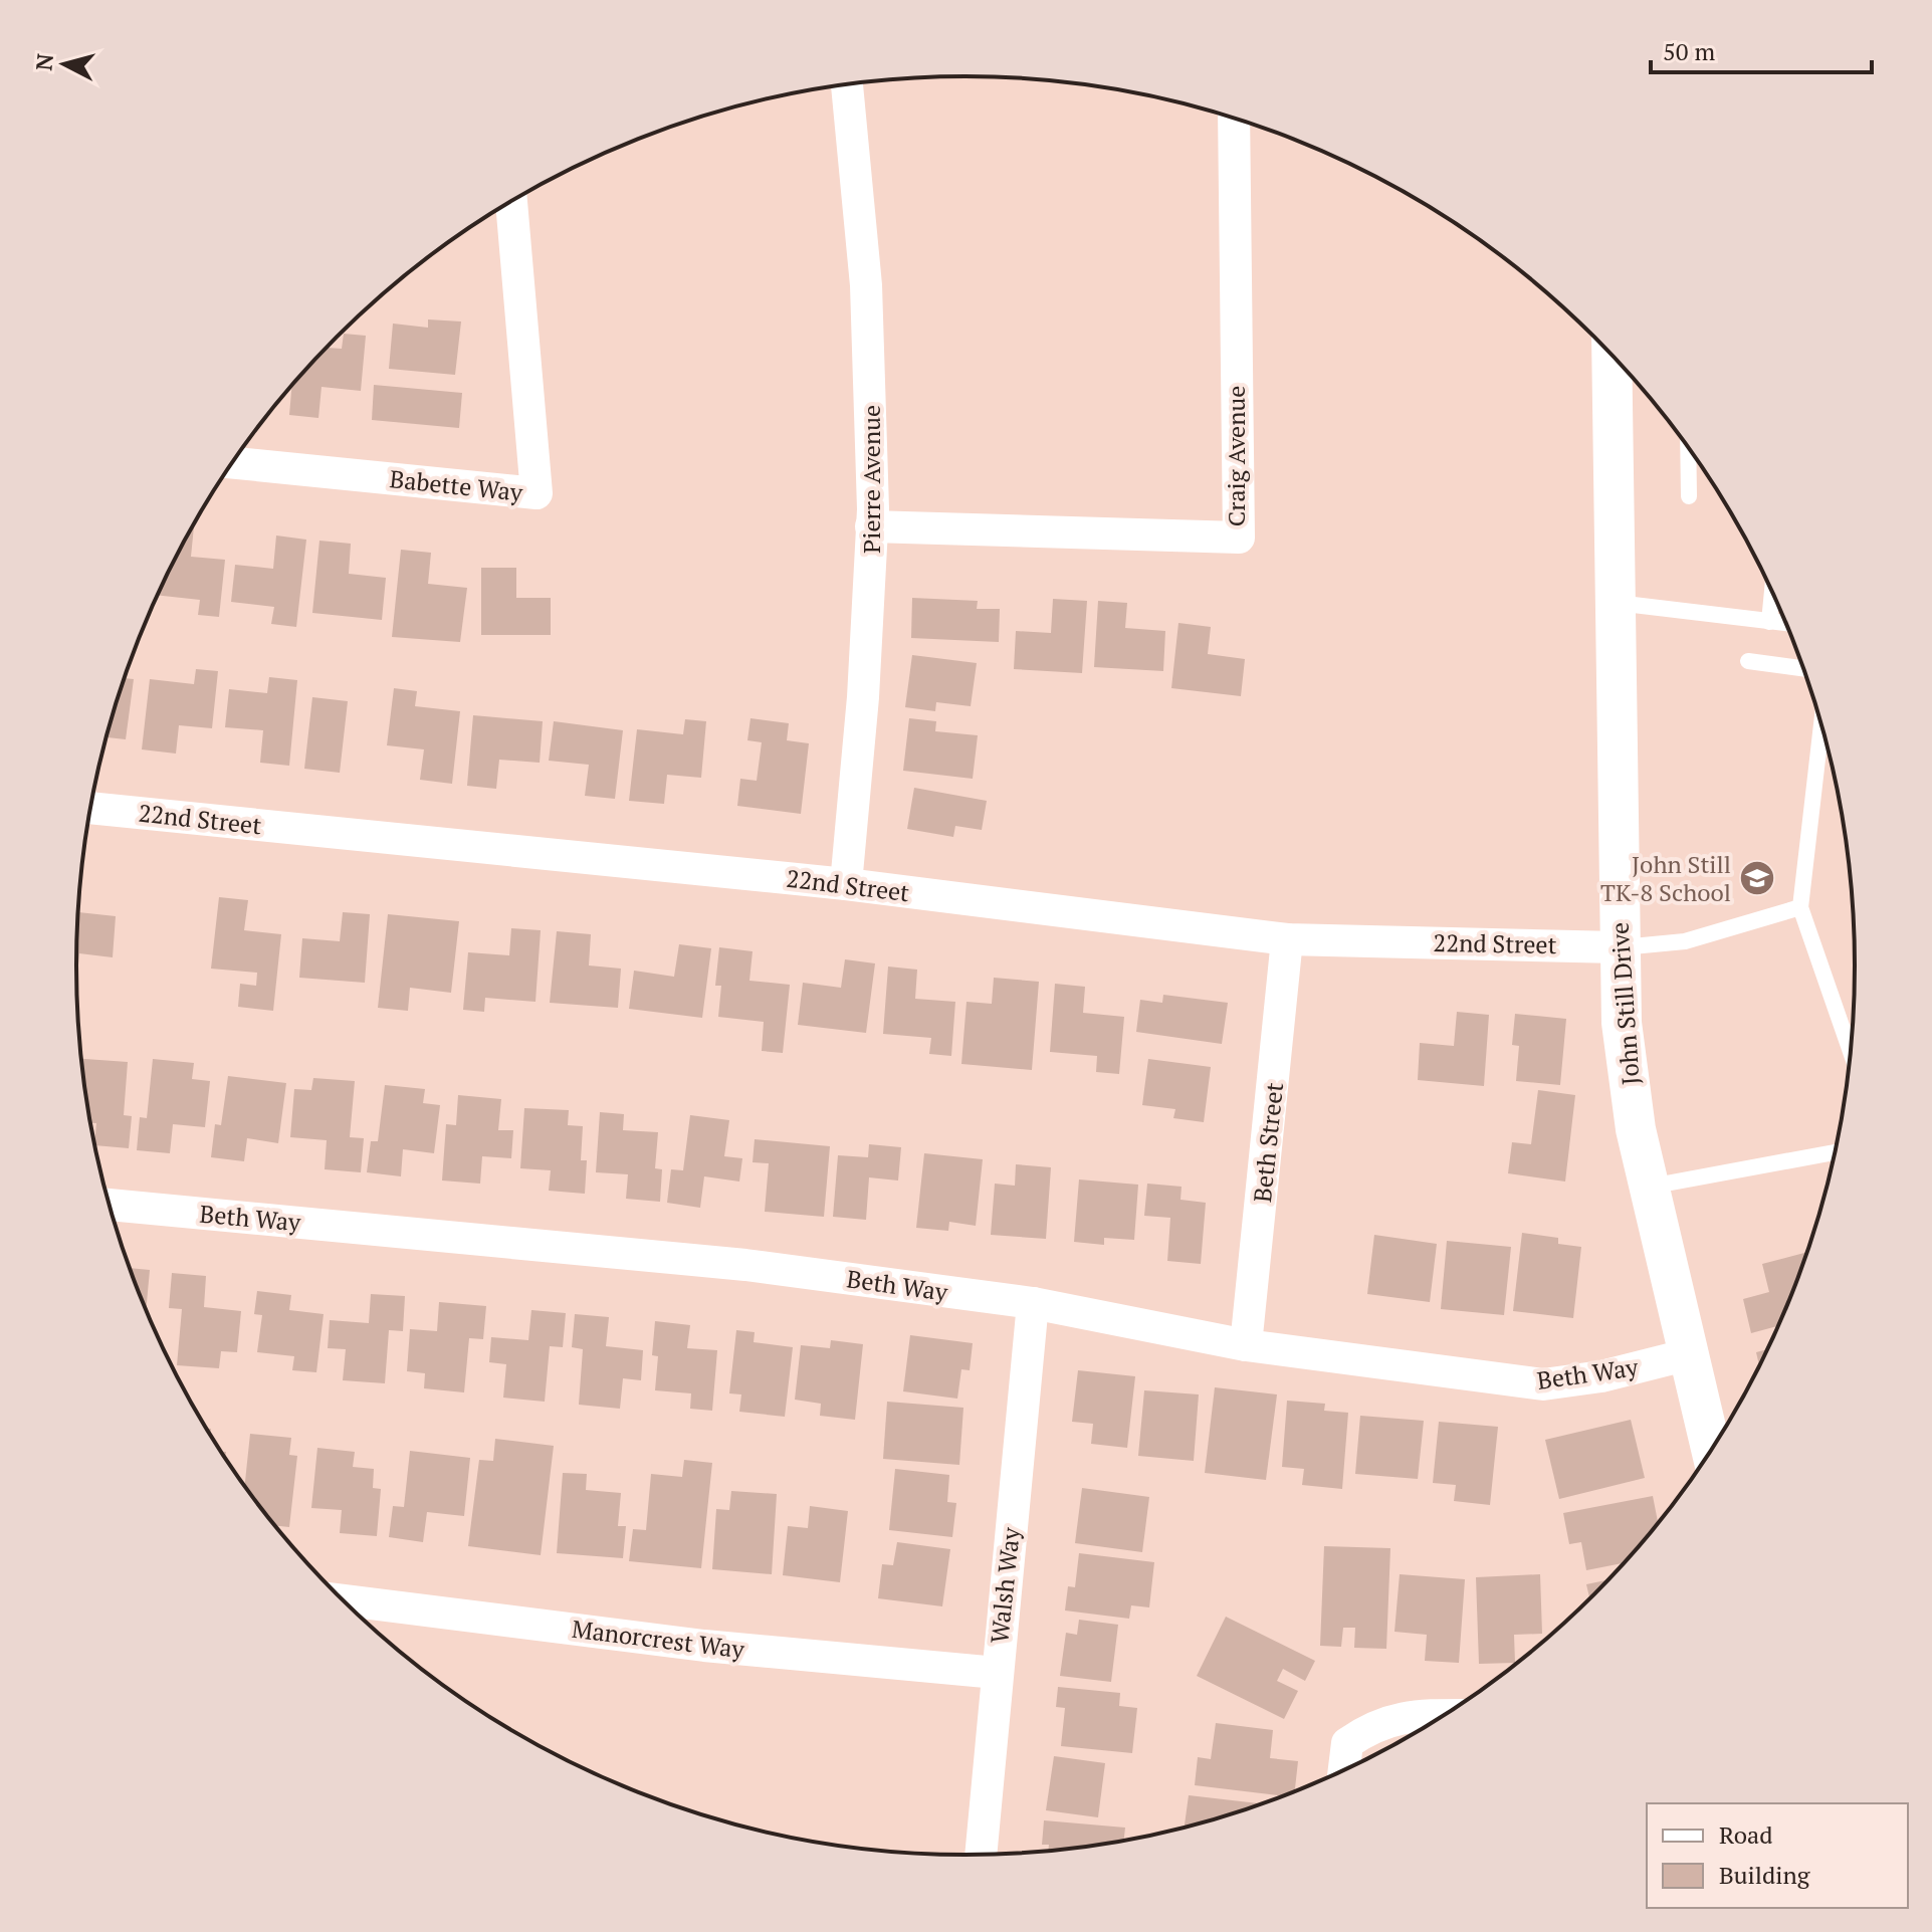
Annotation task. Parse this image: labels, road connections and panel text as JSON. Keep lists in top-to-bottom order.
{
  "streets": {
    "street": [
      "Craig Avenue",
      "Pierre Avenue",
      "Babette Way",
      "22nd Street",
      "John Still Drive",
      "Beth Street",
      "Beth Way",
      "Walsh Way",
      "Manorcrest Way"
    ]
  },
  "crossings": [
    ["Craig Avenue", "Pierre Avenue"],
    ["Pierre Avenue", "22nd Street"],
    ["22nd Street", "John Still Drive"],
    ["22nd Street", "Beth Street"],
    ["John Still Drive", "Beth Way"],
    ["Beth Street", "Beth Way"],
    ["Beth Way", "Walsh Way"],
    ["Walsh Way", "Manorcrest Way"]
  ],
  "places": {
    "school or university": ["John Still TK-8 School"]
  },
  "legend": ["Road", "Building"],
  "scale_bar": "50 m",
  "north": "left"
}
